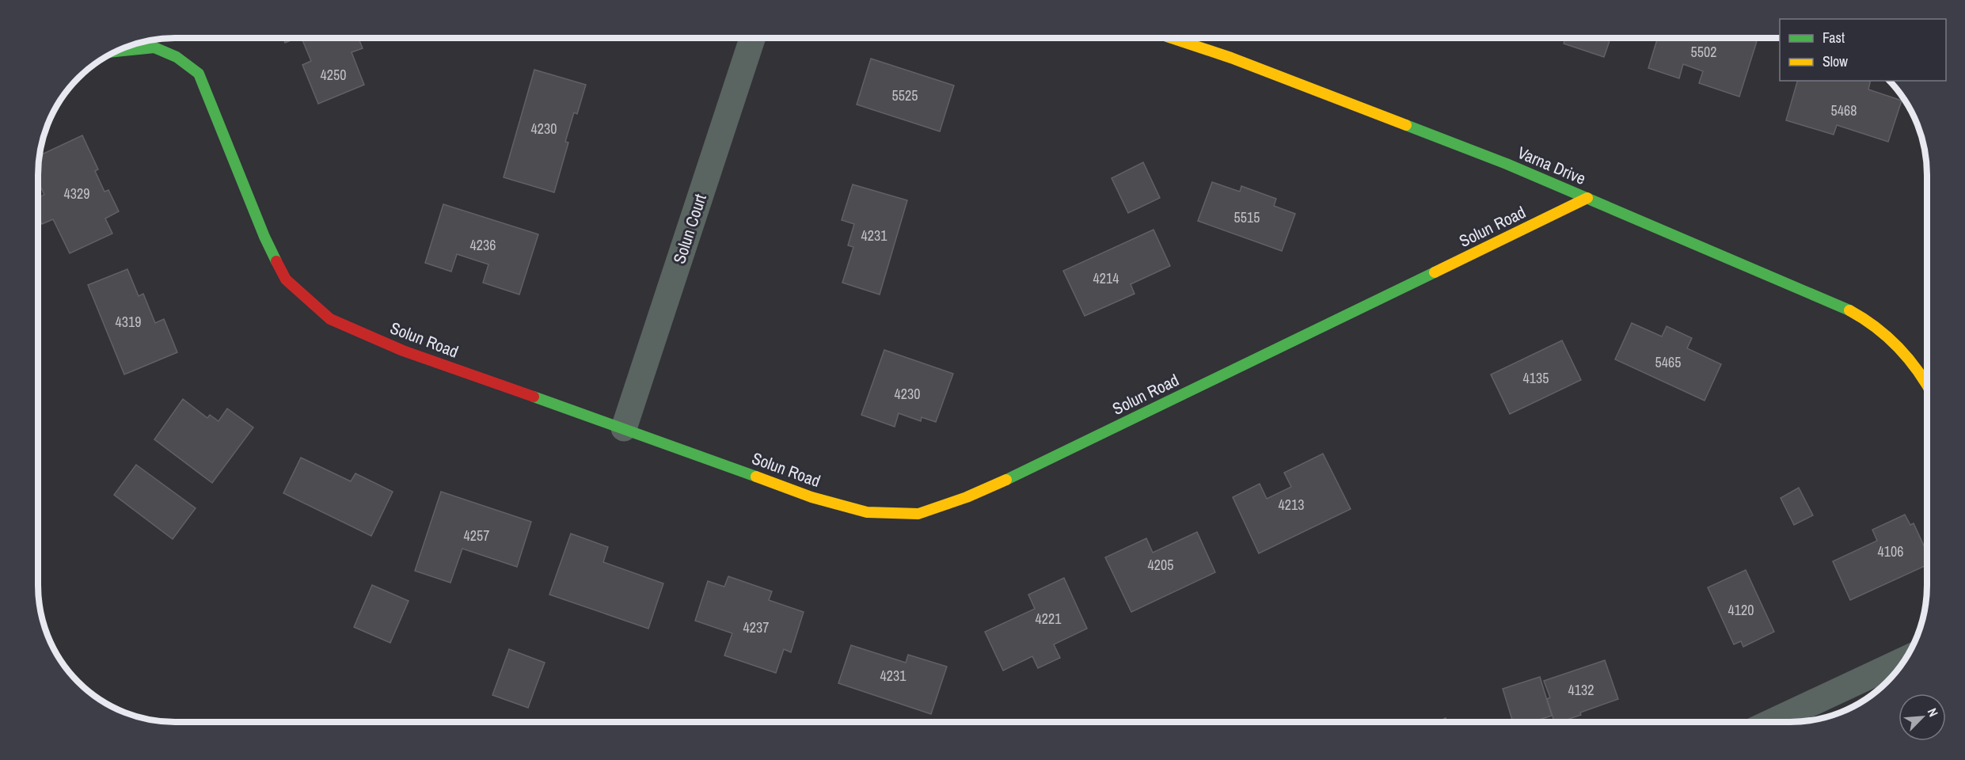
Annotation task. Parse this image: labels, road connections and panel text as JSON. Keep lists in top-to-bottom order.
{
  "streets": {
    "street": ["Varna Drive", "Solun Road", "Solun Court"]
  },
  "crossings": [
    ["Varna Drive", "Solun Road"],
    ["Solun Road", "Solun Court"]
  ],
  "house_numbers": [
    "5502",
    "4250",
    "5525",
    "5468",
    "4230",
    "4329",
    "5515",
    "4231",
    "4236",
    "4214",
    "4319",
    "5465",
    "4135",
    "4230",
    "4213",
    "4257",
    "4106",
    "4205",
    "4120",
    "4221",
    "4237",
    "4231",
    "4132"
  ],
  "legend": ["Fast", "Slow"],
  "north": "top right"
}
